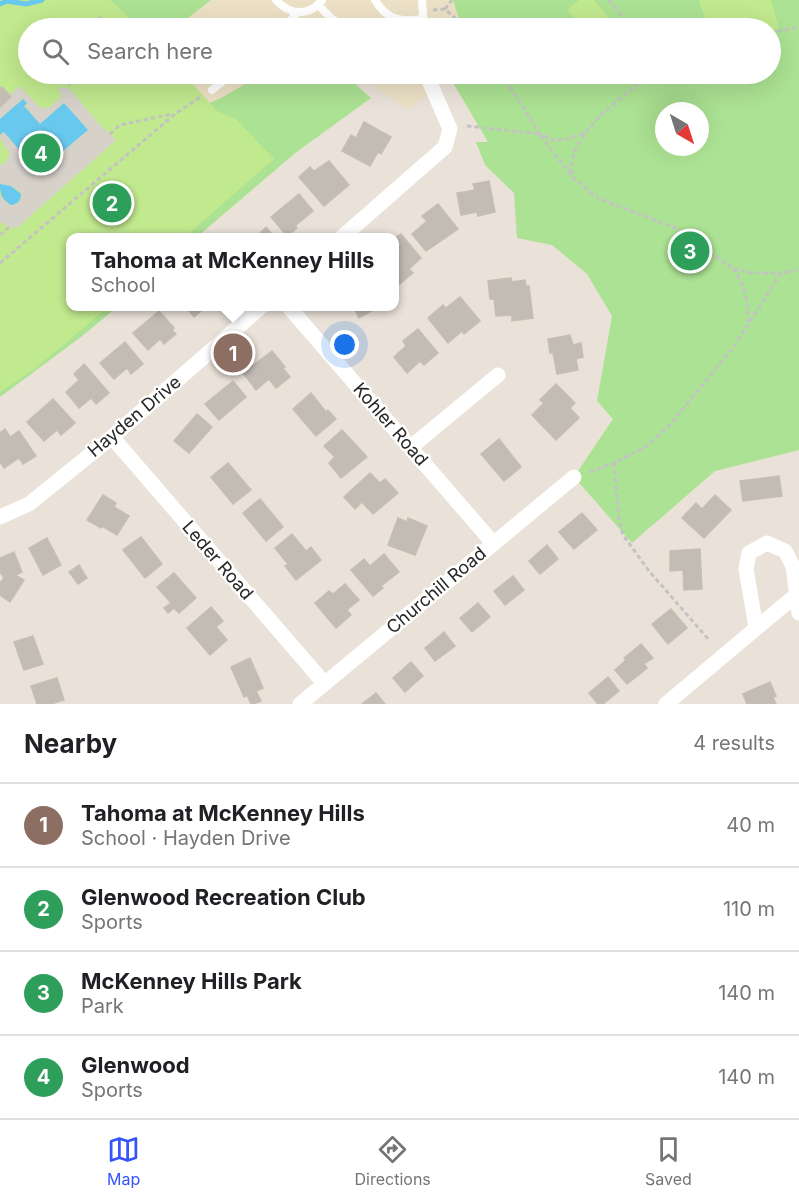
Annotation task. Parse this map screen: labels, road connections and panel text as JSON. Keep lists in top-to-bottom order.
{
  "streets": {
    "street": [
      "Hayden Drive",
      "Kohler Road",
      "Leder Road",
      "Churchill Road"
    ]
  },
  "crossings": [
    ["Hayden Drive", "Leder Road"],
    ["Kohler Road", "Churchill Road"],
    ["Leder Road", "Churchill Road"]
  ],
  "north": "bottom right",
  "page": {
    "search": "Search here",
    "pins": [
      "4",
      "2",
      "3",
      "1"
    ],
    "popup": ["Tahoma at McKenney Hills", "School"],
    "heading": ["Nearby", "4 results"],
    "list": [
      {
        "mark": "1",
        "name": "Tahoma at McKenney Hills",
        "note": "School · Hayden Drive",
        "value": "40 m"
      },
      {
        "mark": "2",
        "name": "Glenwood Recreation Club",
        "note": "Sports",
        "value": "110 m"
      },
      {
        "mark": "3",
        "name": "McKenney Hills Park",
        "note": "Park",
        "value": "140 m"
      },
      {
        "mark": "4",
        "name": "Glenwood",
        "note": "Sports",
        "value": "140 m"
      }
    ],
    "nav": ["Map", "Directions", "Saved"]
  }
}
